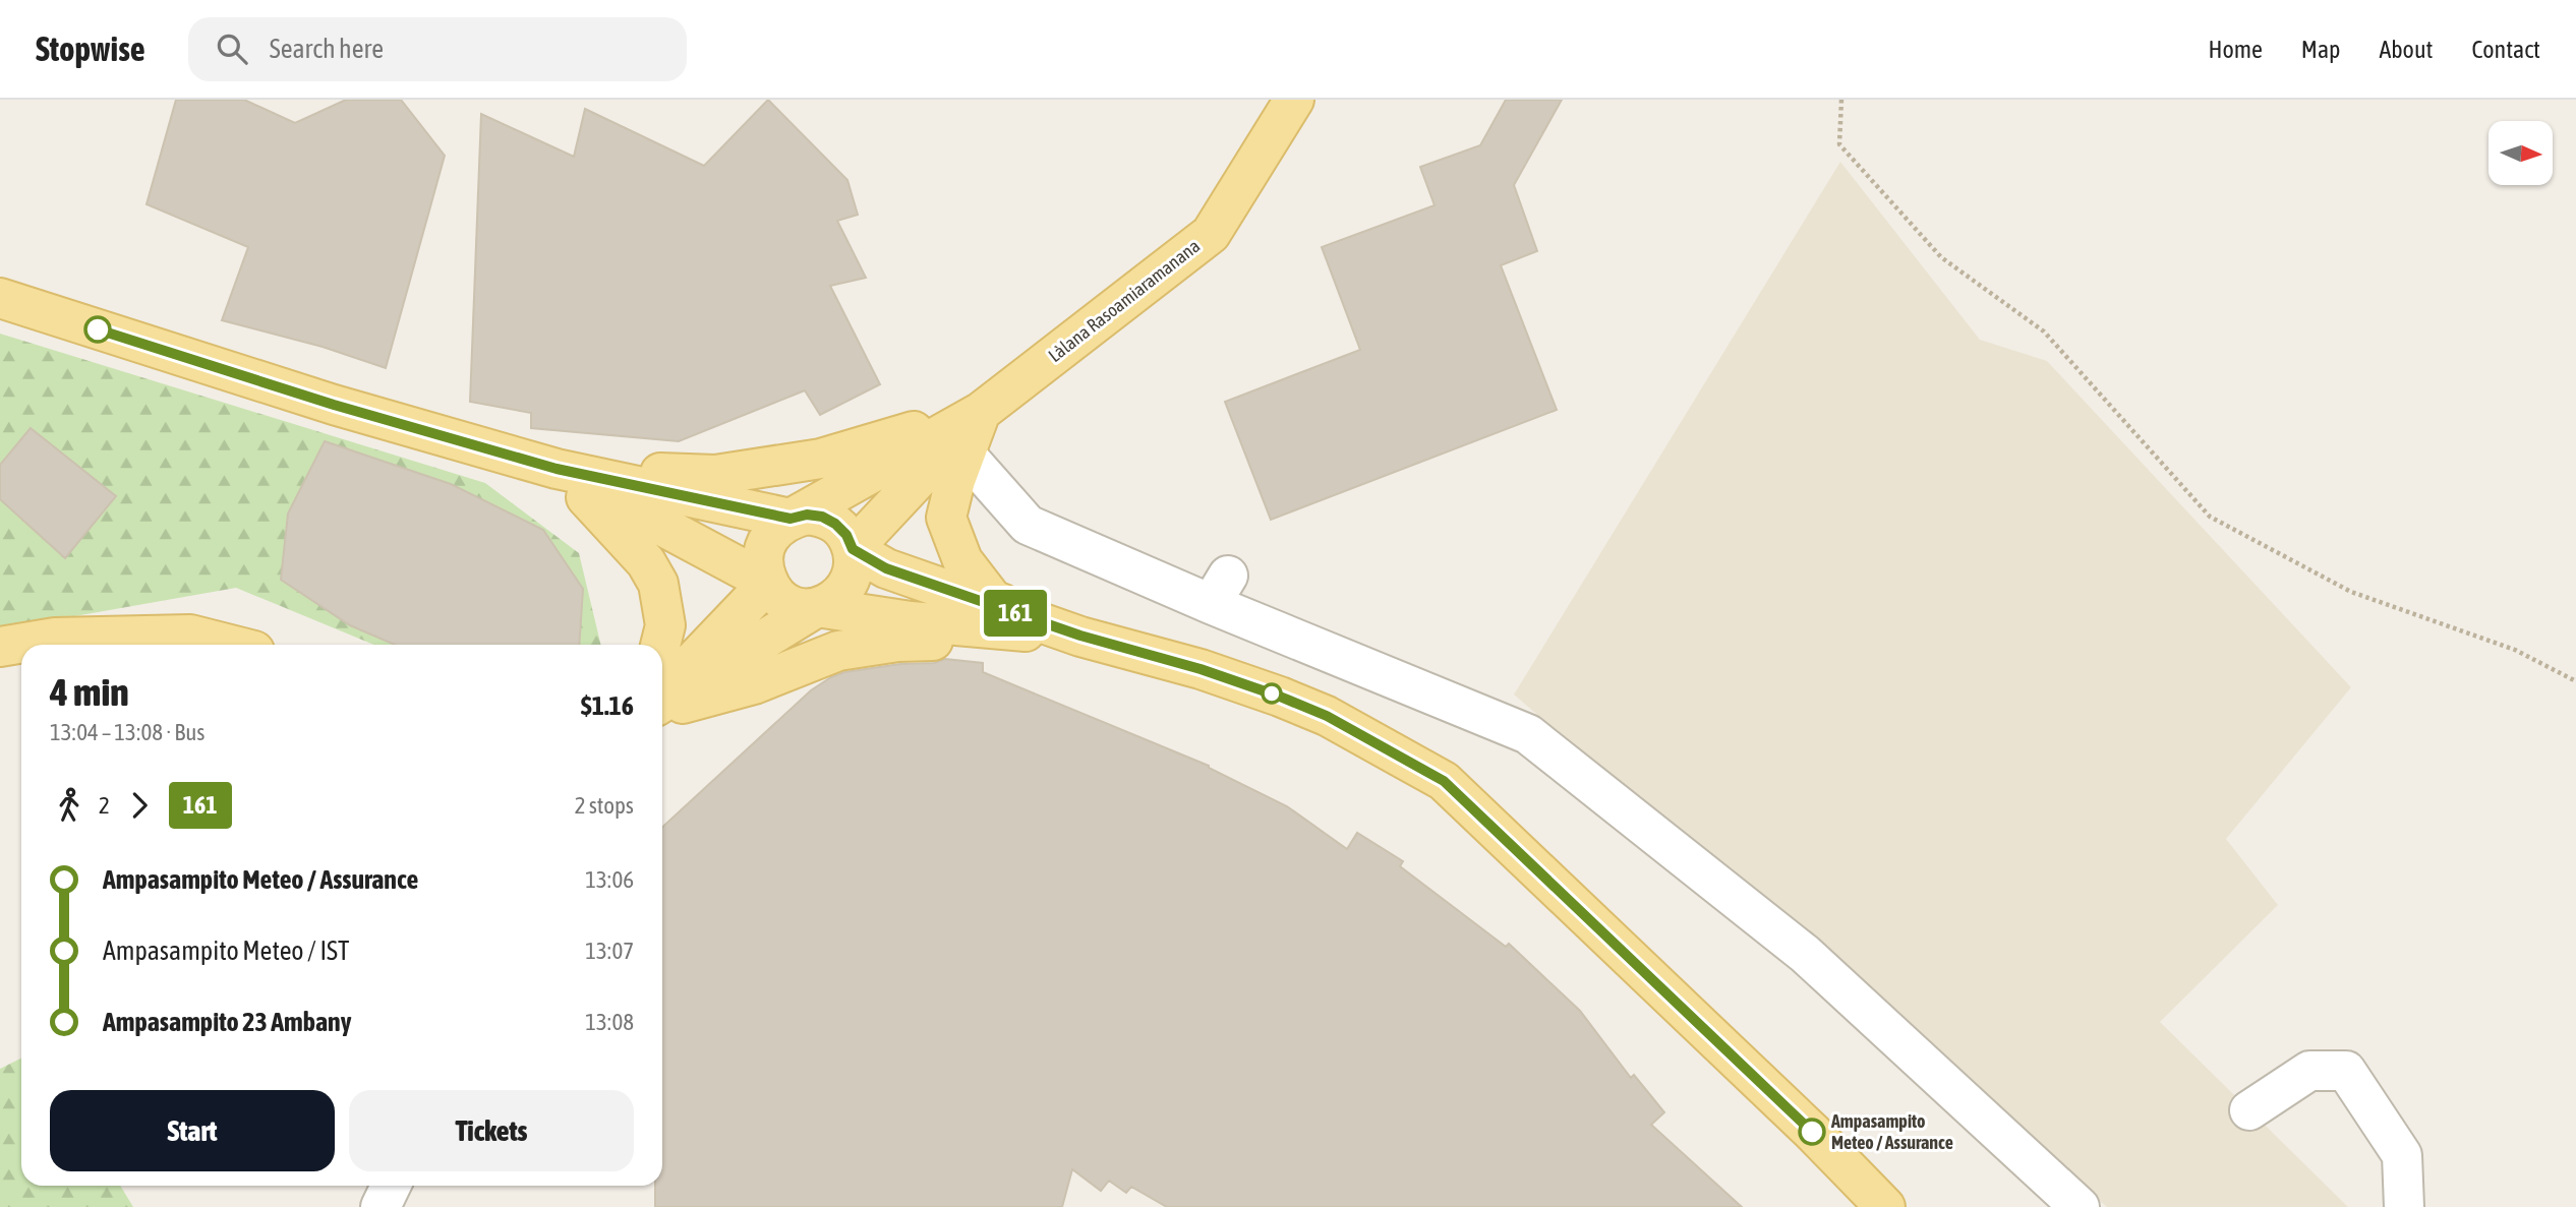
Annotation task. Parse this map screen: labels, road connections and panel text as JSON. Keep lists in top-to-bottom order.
{
  "streets": {
    "main road": ["Làlana Rasoamiaramanana"]
  },
  "places": ["Ampasampito Meteo / Assurance"],
  "lines": ["bus line 161"],
  "north": "right",
  "page": {
    "header": "Stopwise",
    "search": "Search here",
    "nav": [
      "Home",
      "Map",
      "About",
      "Contact"
    ],
    "on_map": "161",
    "heading": ["4 min", "13:04 – 13:08 · Bus", "$1.16"],
    "legs": ["2", "161", "2 stops"],
    "list": [
      {
        "name": "Ampasampito Meteo / Assurance",
        "value": "13:06"
      },
      {
        "name": "Ampasampito Meteo / IST",
        "value": "13:07"
      },
      {
        "name": "Ampasampito 23 Ambany",
        "value": "13:08"
      }
    ],
    "buttons": ["Start", "Tickets"]
  }
}
